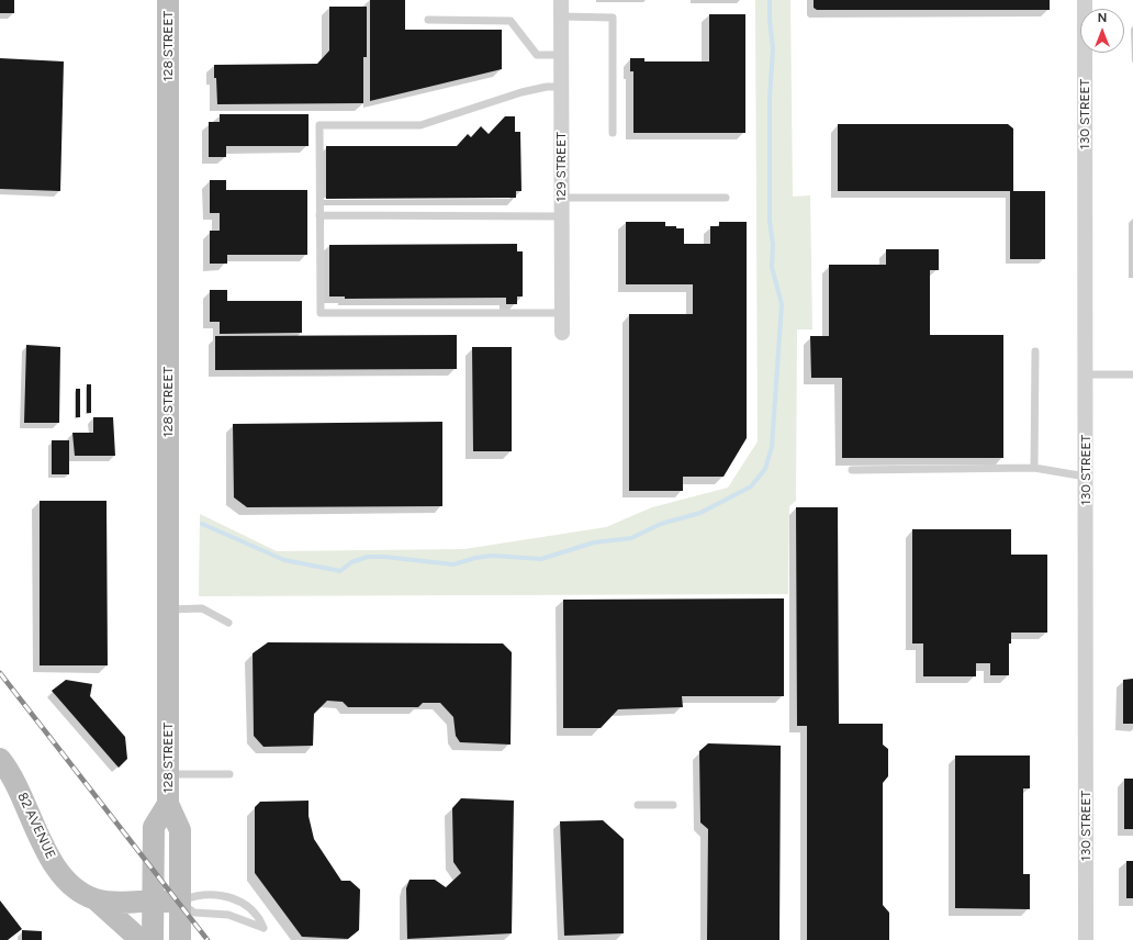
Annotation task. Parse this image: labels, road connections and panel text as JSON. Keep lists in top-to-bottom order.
{
  "streets": {
    "main road": ["128 STREET", "82 AVENUE"],
    "street": ["130 STREET", "129 STREET"]
  },
  "crossings": [
    ["128 STREET", "82 AVENUE"]
  ],
  "north": "top"
}
